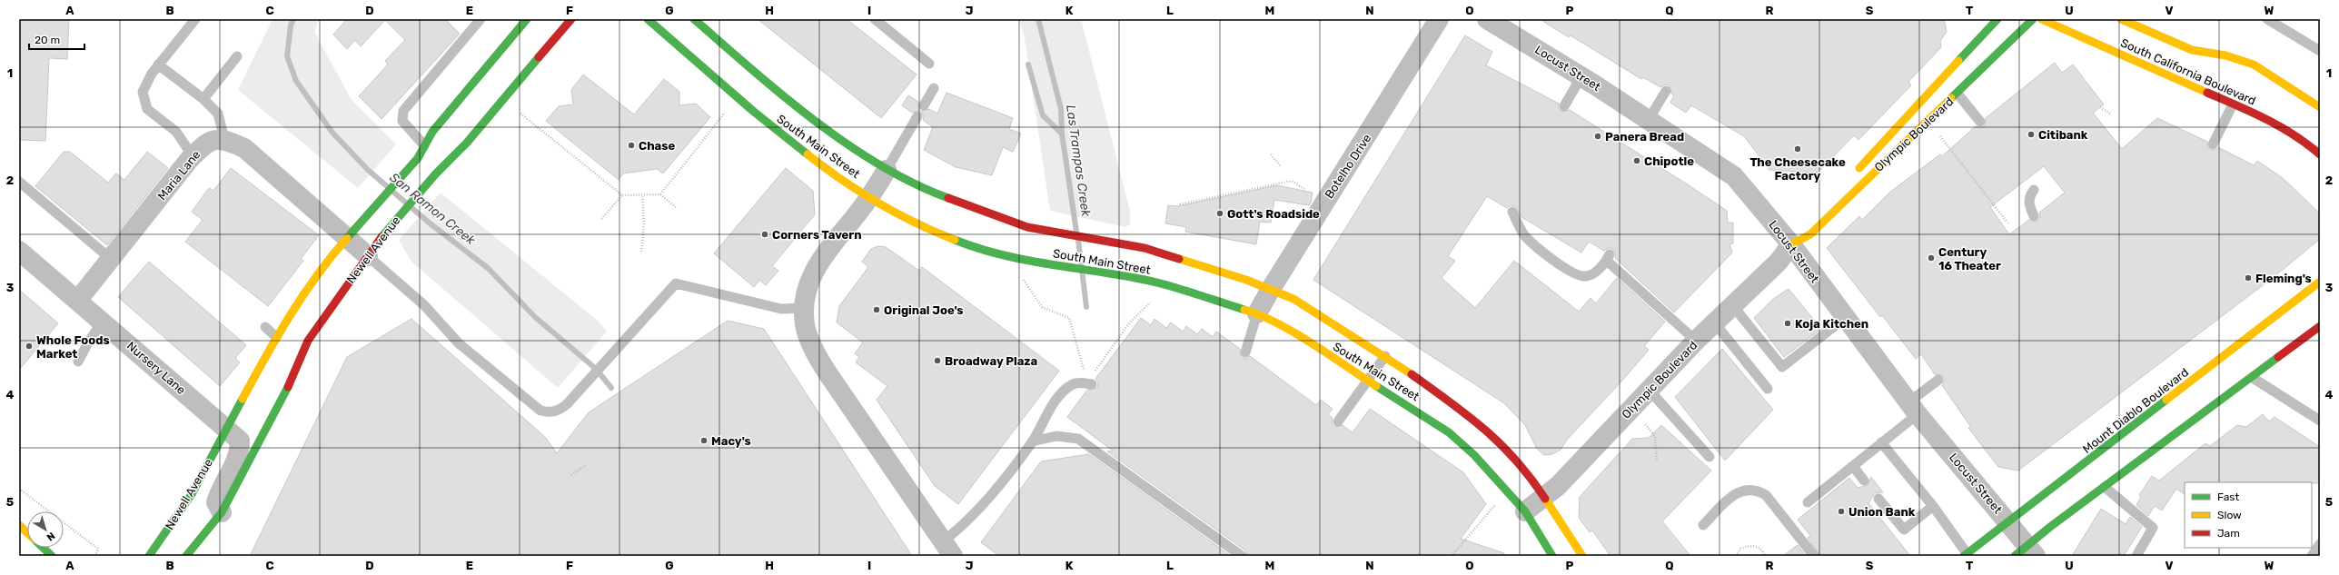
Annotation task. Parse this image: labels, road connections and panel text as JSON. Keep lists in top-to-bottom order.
{
  "streets": {
    "main road": [
      "South California Boulevard",
      "Olympic Boulevard",
      "South Main Street",
      "Newell Avenue",
      "Mount Diablo Boulevard"
    ],
    "street": [
      "Locust Street",
      "Botelho Drive",
      "Maria Lane",
      "Nursery Lane"
    ]
  },
  "crossings": [
    ["Locust Street", "Olympic Boulevard"],
    ["Locust Street", "Mount Diablo Boulevard"],
    ["Olympic Boulevard", "South Main Street"],
    ["South Main Street", "Botelho Drive"],
    ["Maria Lane", "Nursery Lane"],
    ["Newell Avenue", "Nursery Lane"]
  ],
  "water": ["Las Trampas Creek", "San Ramon Creek"],
  "places": [
    "Citibank",
    "Panera Bread",
    "Chase",
    "The Cheesecake Factory",
    "Chipotle",
    "Gott's Roadside",
    "Corners Tavern",
    "Century 16 Theater",
    "Fleming's",
    "Original Joe's",
    "Koja Kitchen",
    "Whole Foods Market",
    "Broadway Plaza",
    "Macy's",
    "Union Bank"
  ],
  "legend": ["Fast", "Slow", "Jam"],
  "scale_bar": "20 m",
  "north": "bottom right",
  "grid": {
    "columns": [
      "A",
      "B",
      "C",
      "D",
      "E",
      "F",
      "G",
      "H",
      "I",
      "J",
      "K",
      "L",
      "M",
      "N",
      "O",
      "P",
      "Q",
      "R",
      "S",
      "T",
      "U",
      "V",
      "W"
    ],
    "rows": [
      "1",
      "2",
      "3",
      "4",
      "5"
    ]
  }
}
